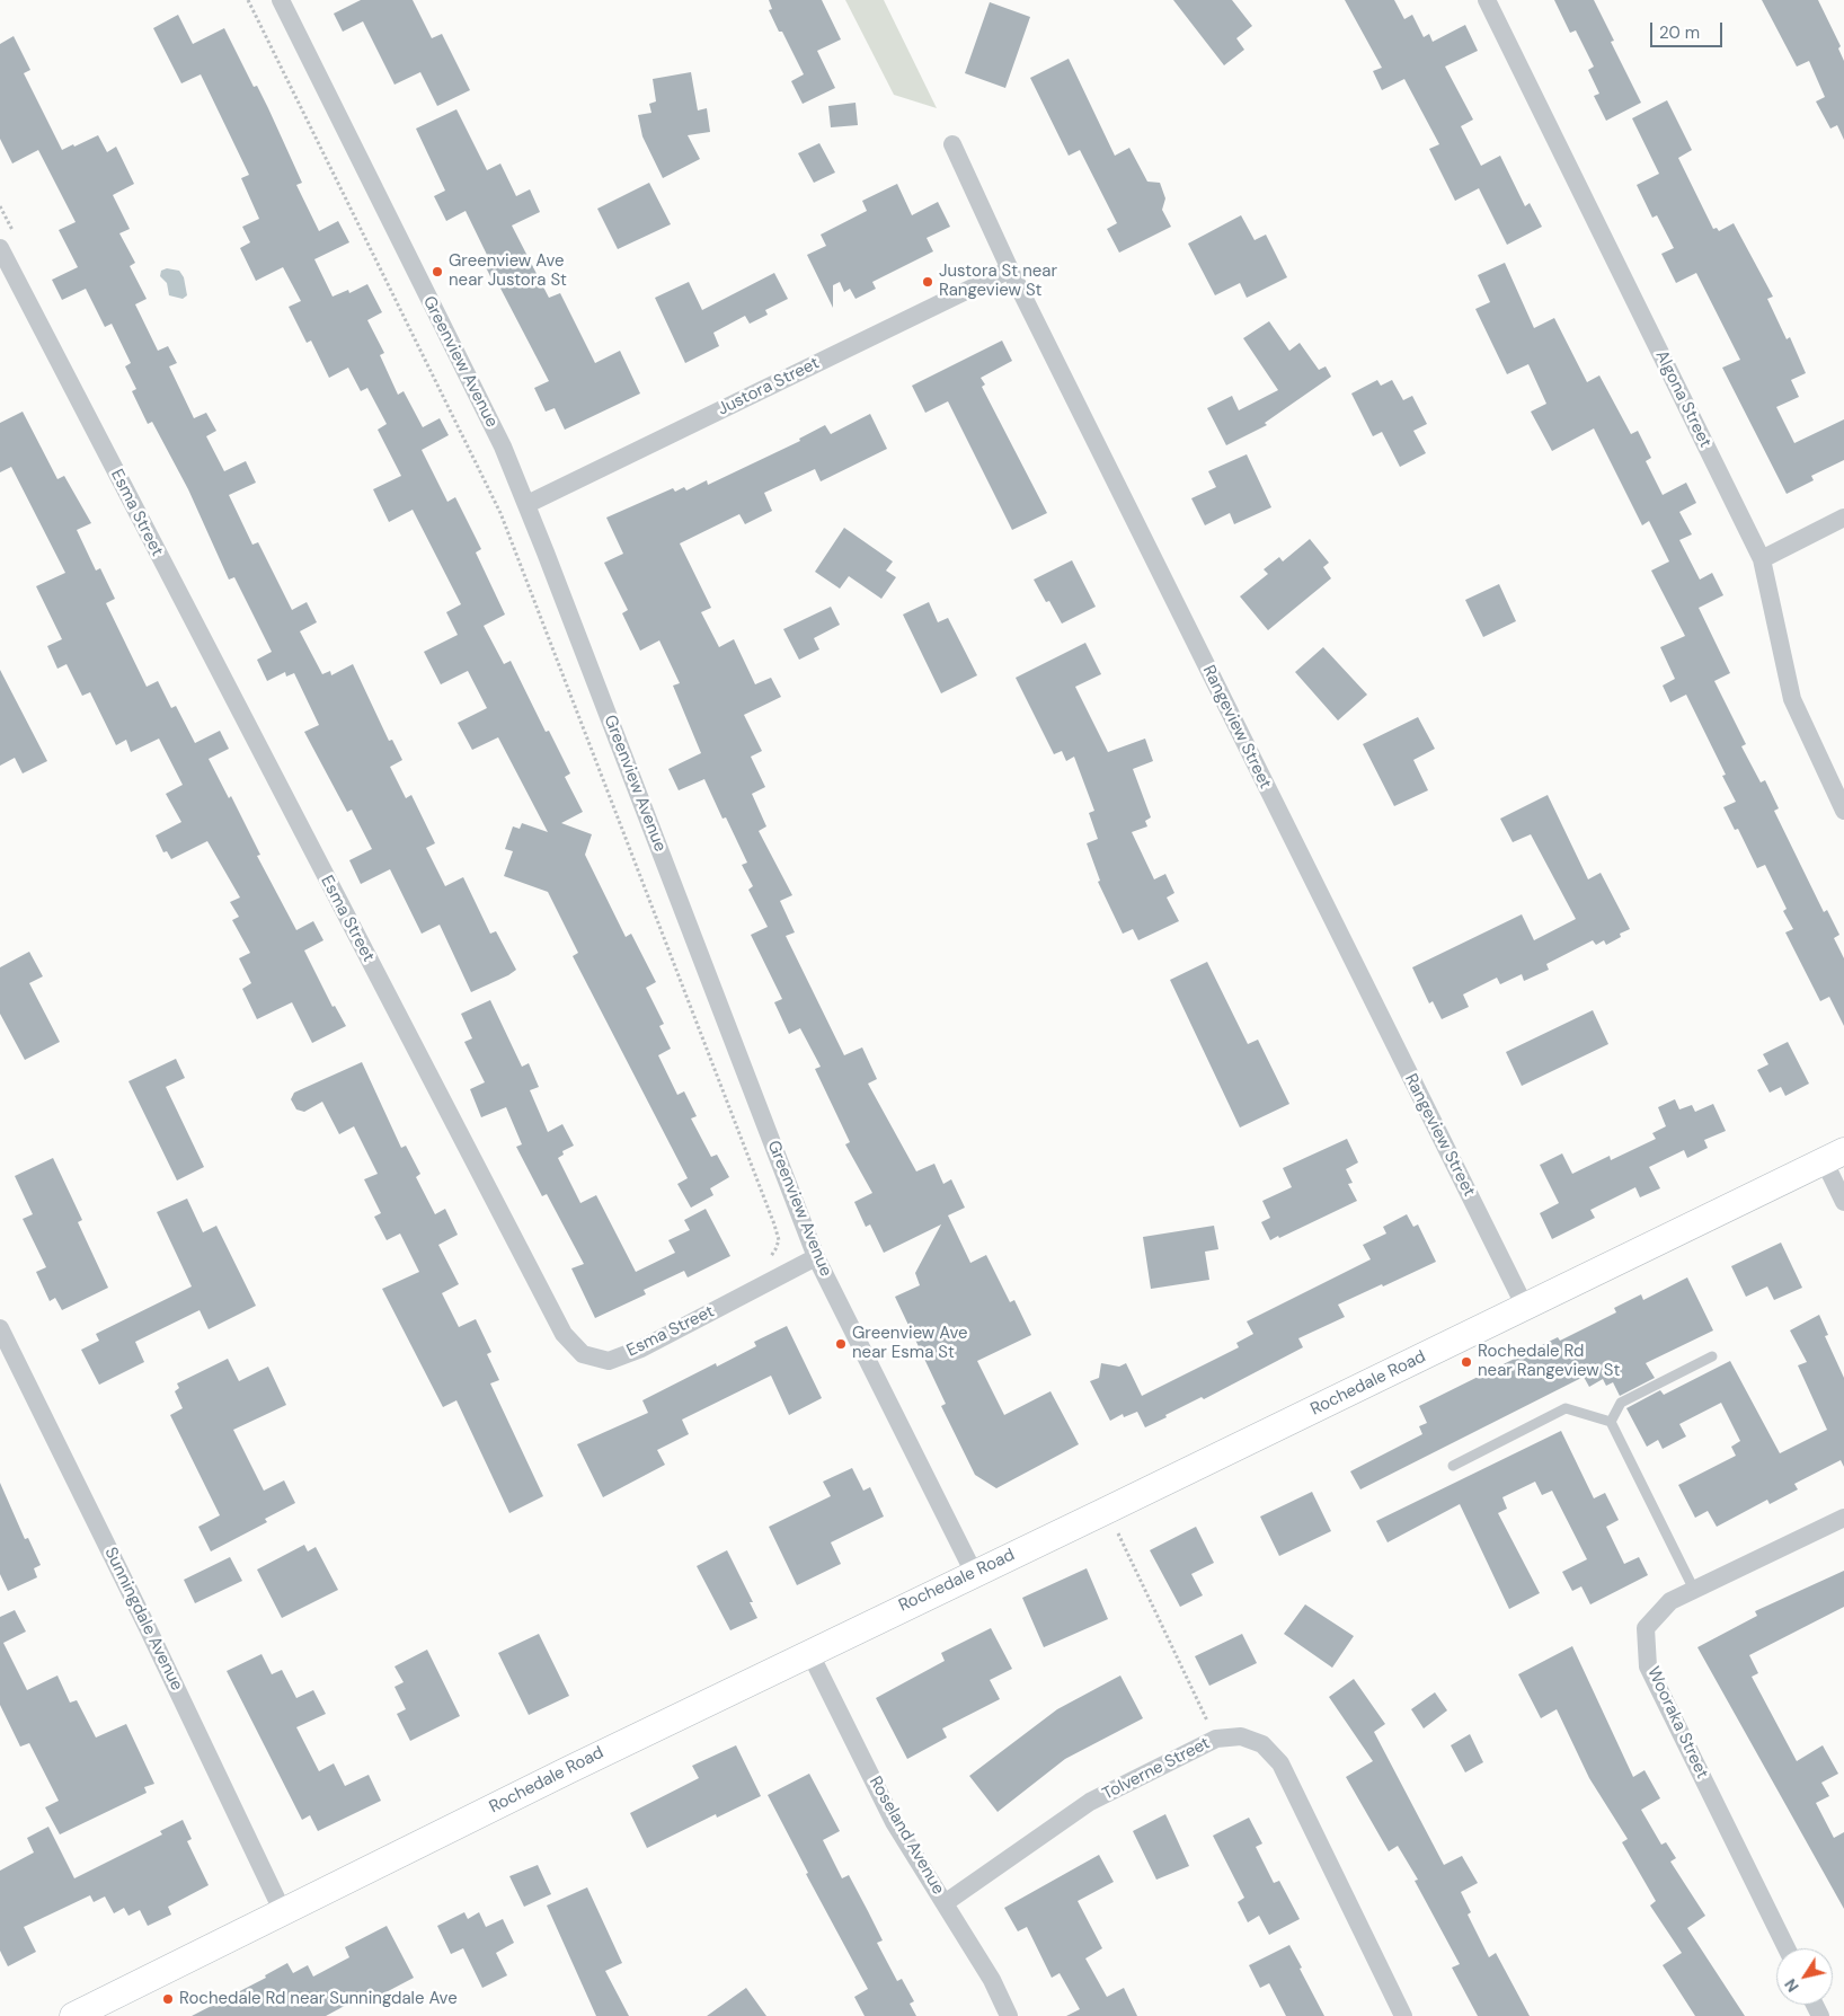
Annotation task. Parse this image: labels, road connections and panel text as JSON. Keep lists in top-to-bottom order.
{
  "streets": {
    "main road": ["Rochedale Road"],
    "street": [
      "Greenview Avenue",
      "Justora Street",
      "Algona Street",
      "Esma Street",
      "Rangeview Street",
      "Sunningdale Avenue",
      "Wooraka Street",
      "Tolverne Street",
      "Roseland Avenue"
    ]
  },
  "crossings": [
    ["Greenview Avenue", "Justora Street"],
    ["Greenview Avenue", "Esma Street"],
    ["Greenview Avenue", "Rochedale Road"],
    ["Justora Street", "Rangeview Street"],
    ["Rangeview Street", "Rochedale Road"],
    ["Rochedale Road", "Sunningdale Avenue"],
    ["Rochedale Road", "Roseland Avenue"],
    ["Tolverne Street", "Roseland Avenue"]
  ],
  "places": [
    "Greenview Ave near Justora St",
    "Justora St near Rangeview St",
    "Greenview Ave near Esma St",
    "Rochedale Rd near Rangeview St",
    "Rochedale Rd near Sunningdale Ave"
  ],
  "scale_bar": "20 m",
  "north": "bottom left"
}
